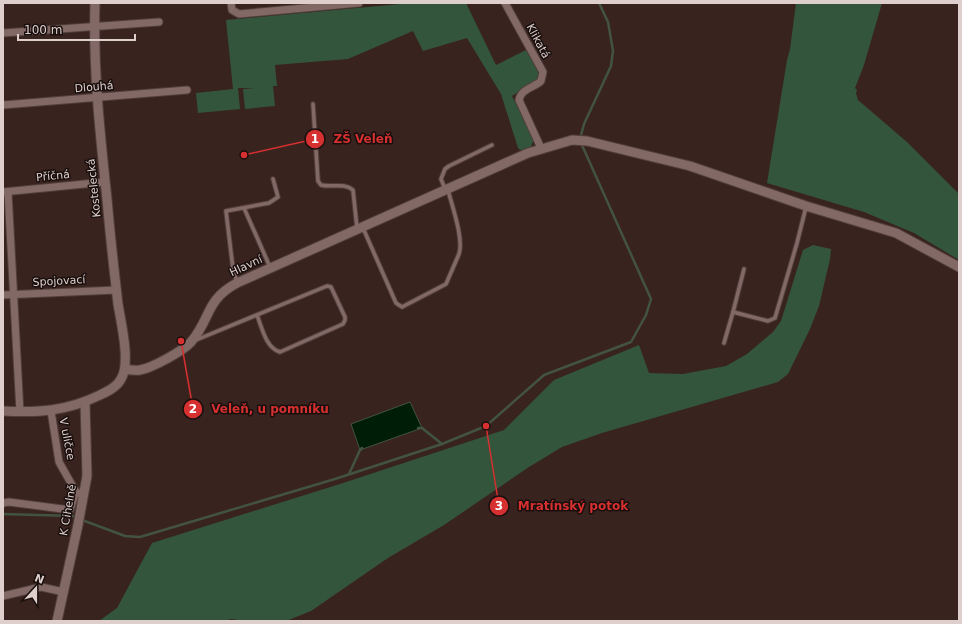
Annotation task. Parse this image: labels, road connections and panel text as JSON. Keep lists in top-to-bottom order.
{
  "streets": {
    "street": [
      "Klikatá",
      "Dlouhá",
      "Příčná",
      "Kostelecká",
      "Hlavní",
      "Spojovací",
      "V uličce",
      "K Cihelně"
    ]
  },
  "crossings": [
    ["Klikatá", "Hlavní"],
    ["Dlouhá", "Kostelecká"],
    ["Příčná", "Kostelecká"],
    ["Kostelecká", "Hlavní"],
    ["Kostelecká", "Spojovací"],
    ["V uličce", "K Cihelně"]
  ],
  "places": ["ZŠ Veleň", "Veleň, u pomníku", "Mratínský potok"],
  "scale_bar": "100 m",
  "north": "top"
}
